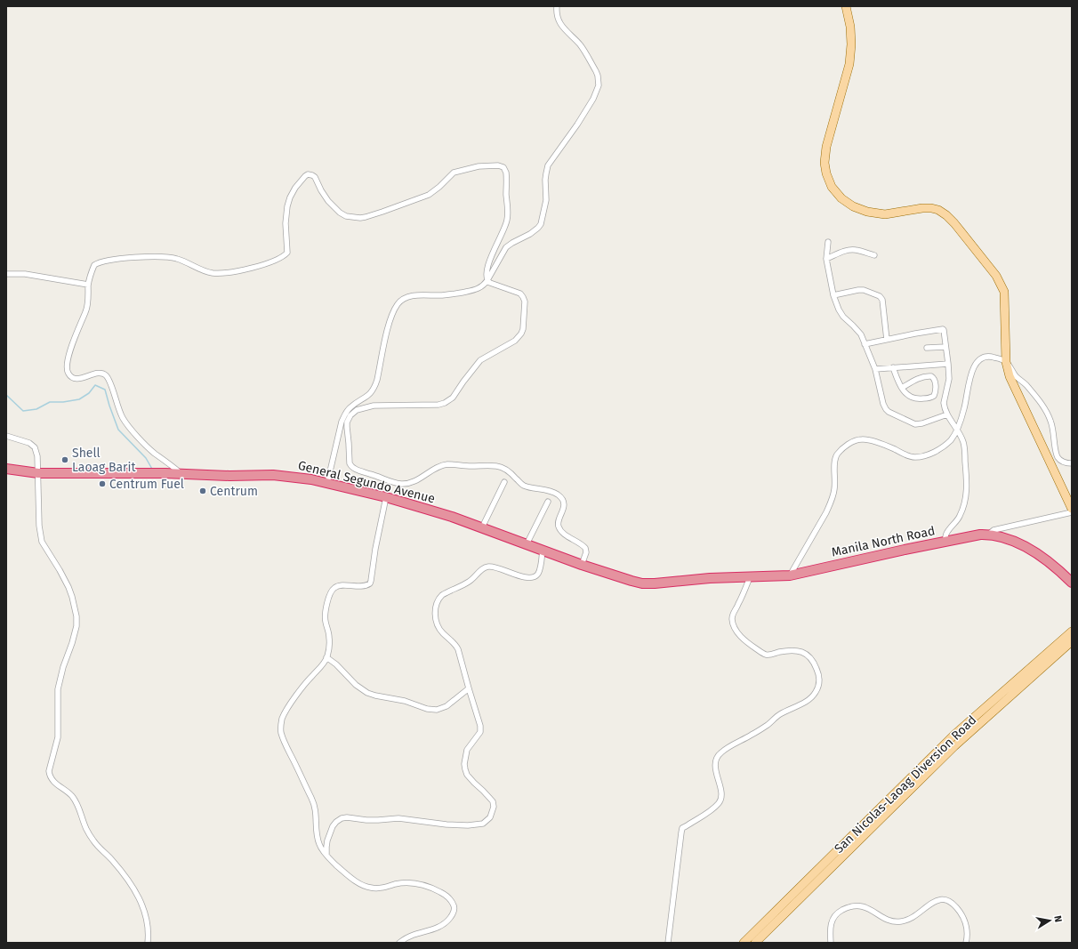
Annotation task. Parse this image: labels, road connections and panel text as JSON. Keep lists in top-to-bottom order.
{
  "streets": {
    "highway": ["General Segundo Avenue", "Manila North Road"],
    "main road": ["San Nicolas-Laoag Diversion Road"]
  },
  "crossings": [
    ["General Segundo Avenue", "Manila North Road"]
  ],
  "places": ["Shell Laoag Barit", "Centrum Fuel", "Centrum"],
  "north": "right"
}
